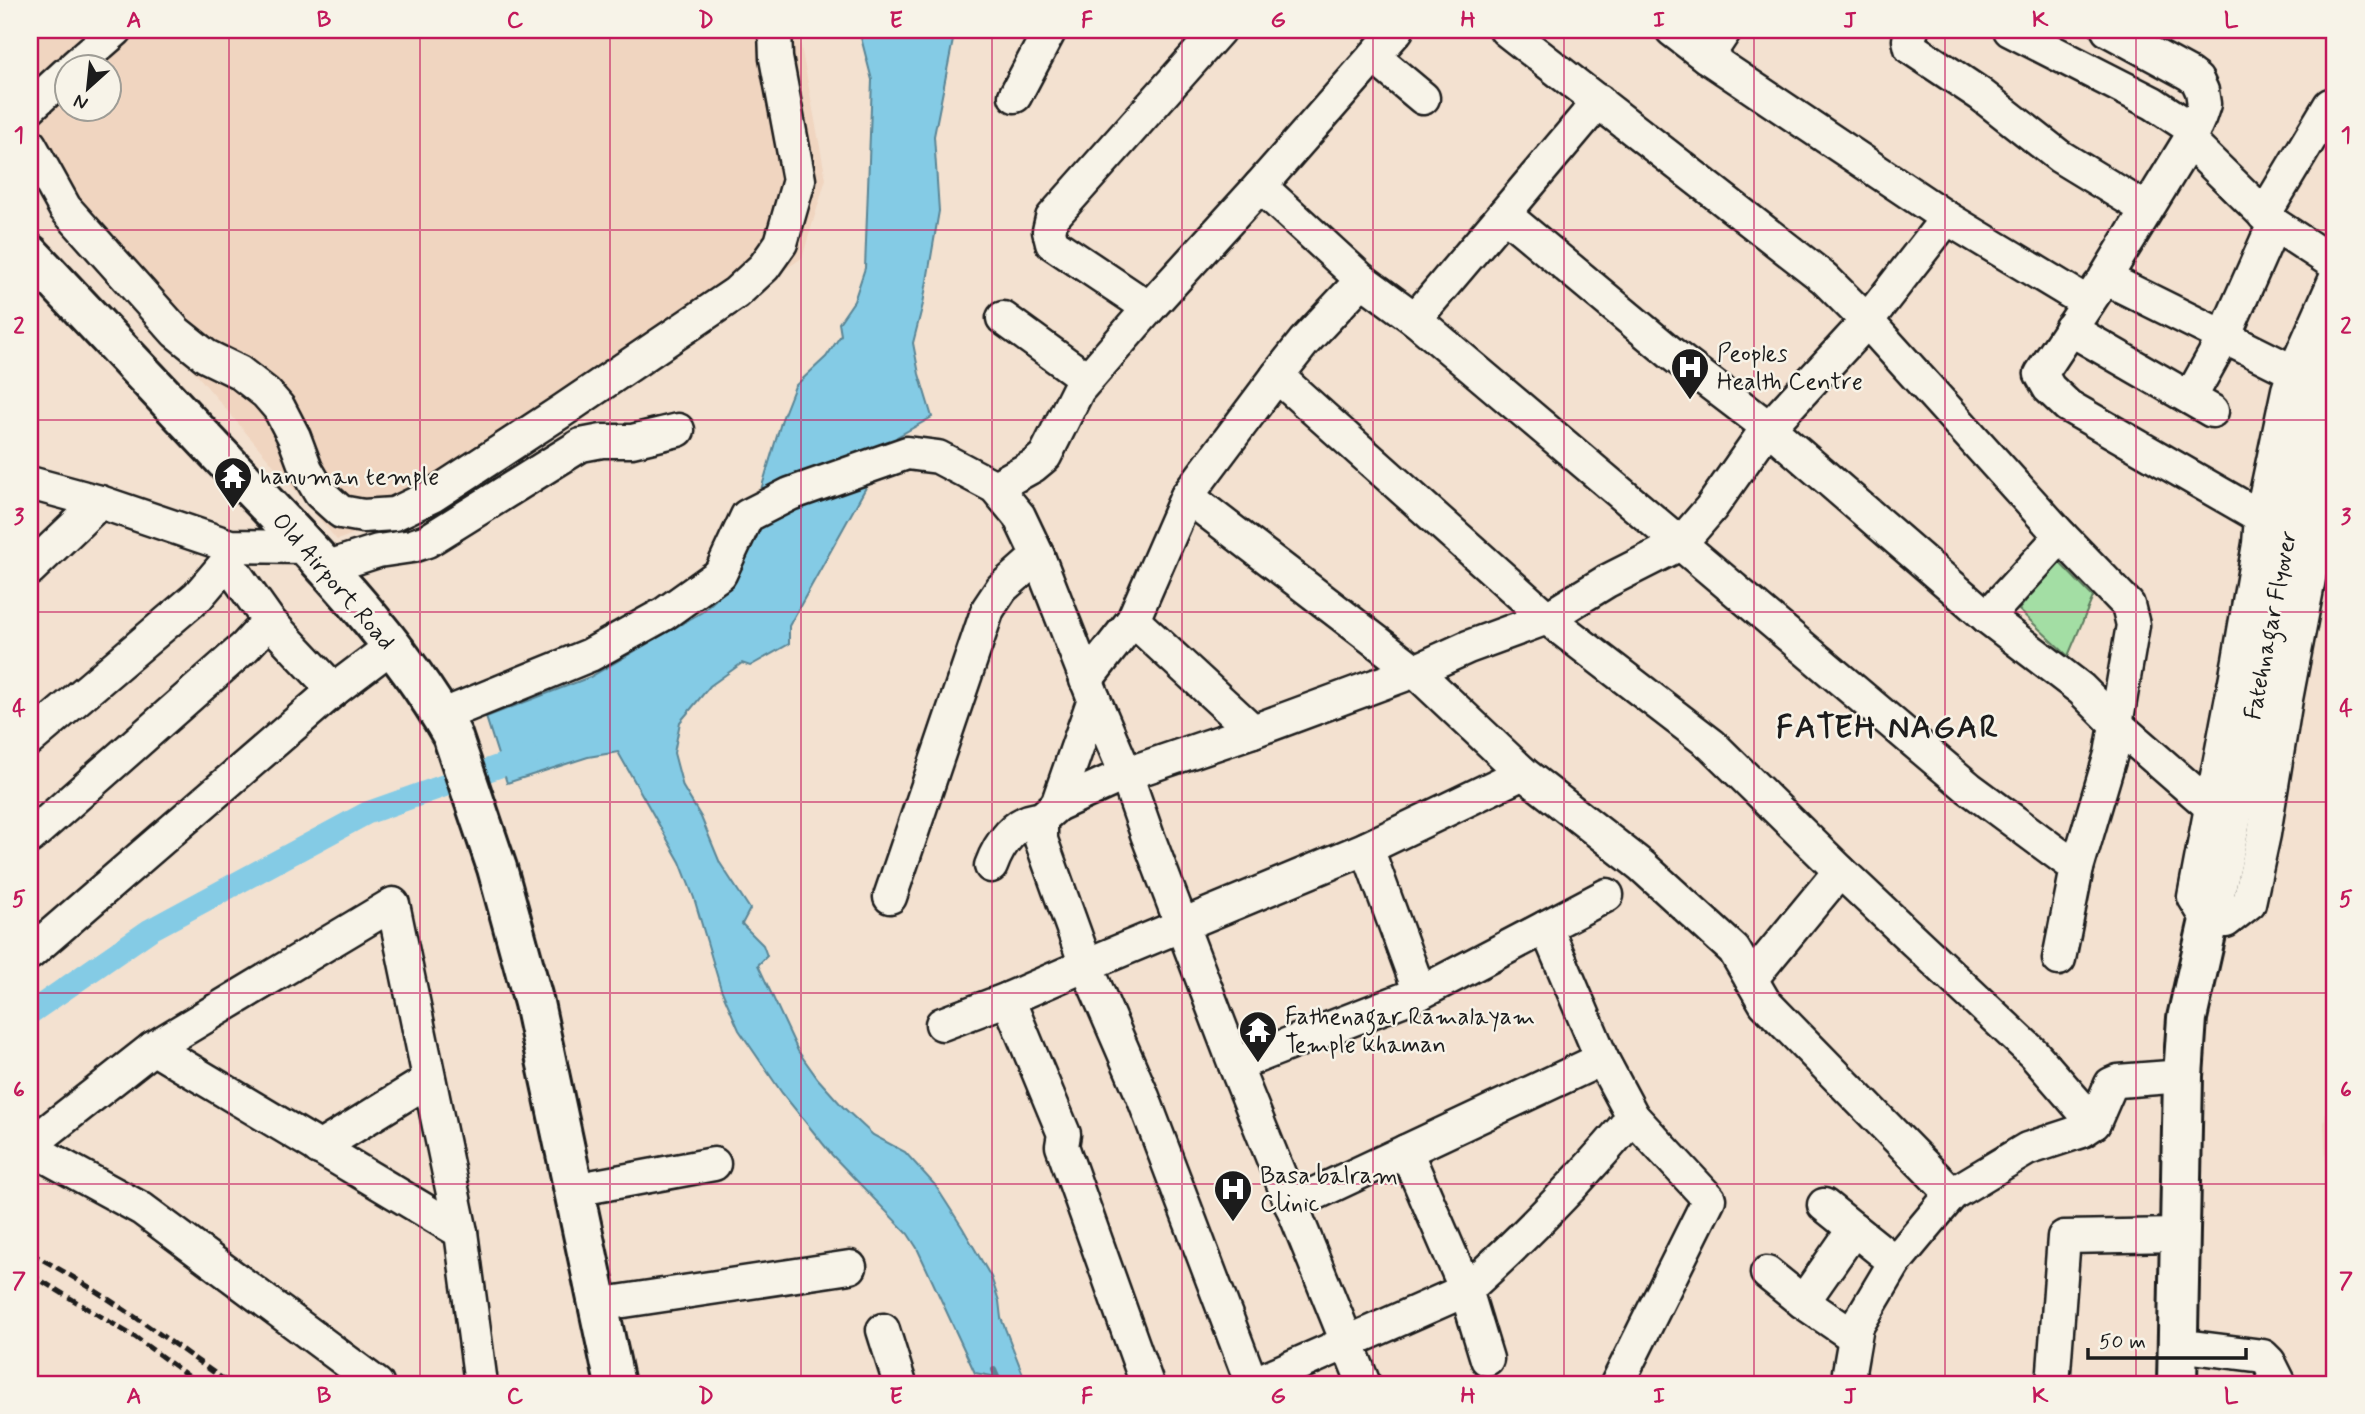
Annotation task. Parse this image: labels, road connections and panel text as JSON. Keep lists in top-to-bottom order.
{
  "streets": {
    "main road": ["Old Airport Road", "Fatehnagar Flyover"]
  },
  "districts": ["FATEH NAGAR"],
  "places": {
    "hospital": ["Peoples Health Centre", "Basa balram Clinic"],
    "temple": ["hanuman temple", "Fathenagar Ramalayam Temple khaman"]
  },
  "scale_bar": "50 m",
  "north": "bottom left",
  "grid": {
    "columns": [
      "A",
      "B",
      "C",
      "D",
      "E",
      "F",
      "G",
      "H",
      "I",
      "J",
      "K",
      "L"
    ],
    "rows": [
      "1",
      "2",
      "3",
      "4",
      "5",
      "6",
      "7"
    ]
  }
}
